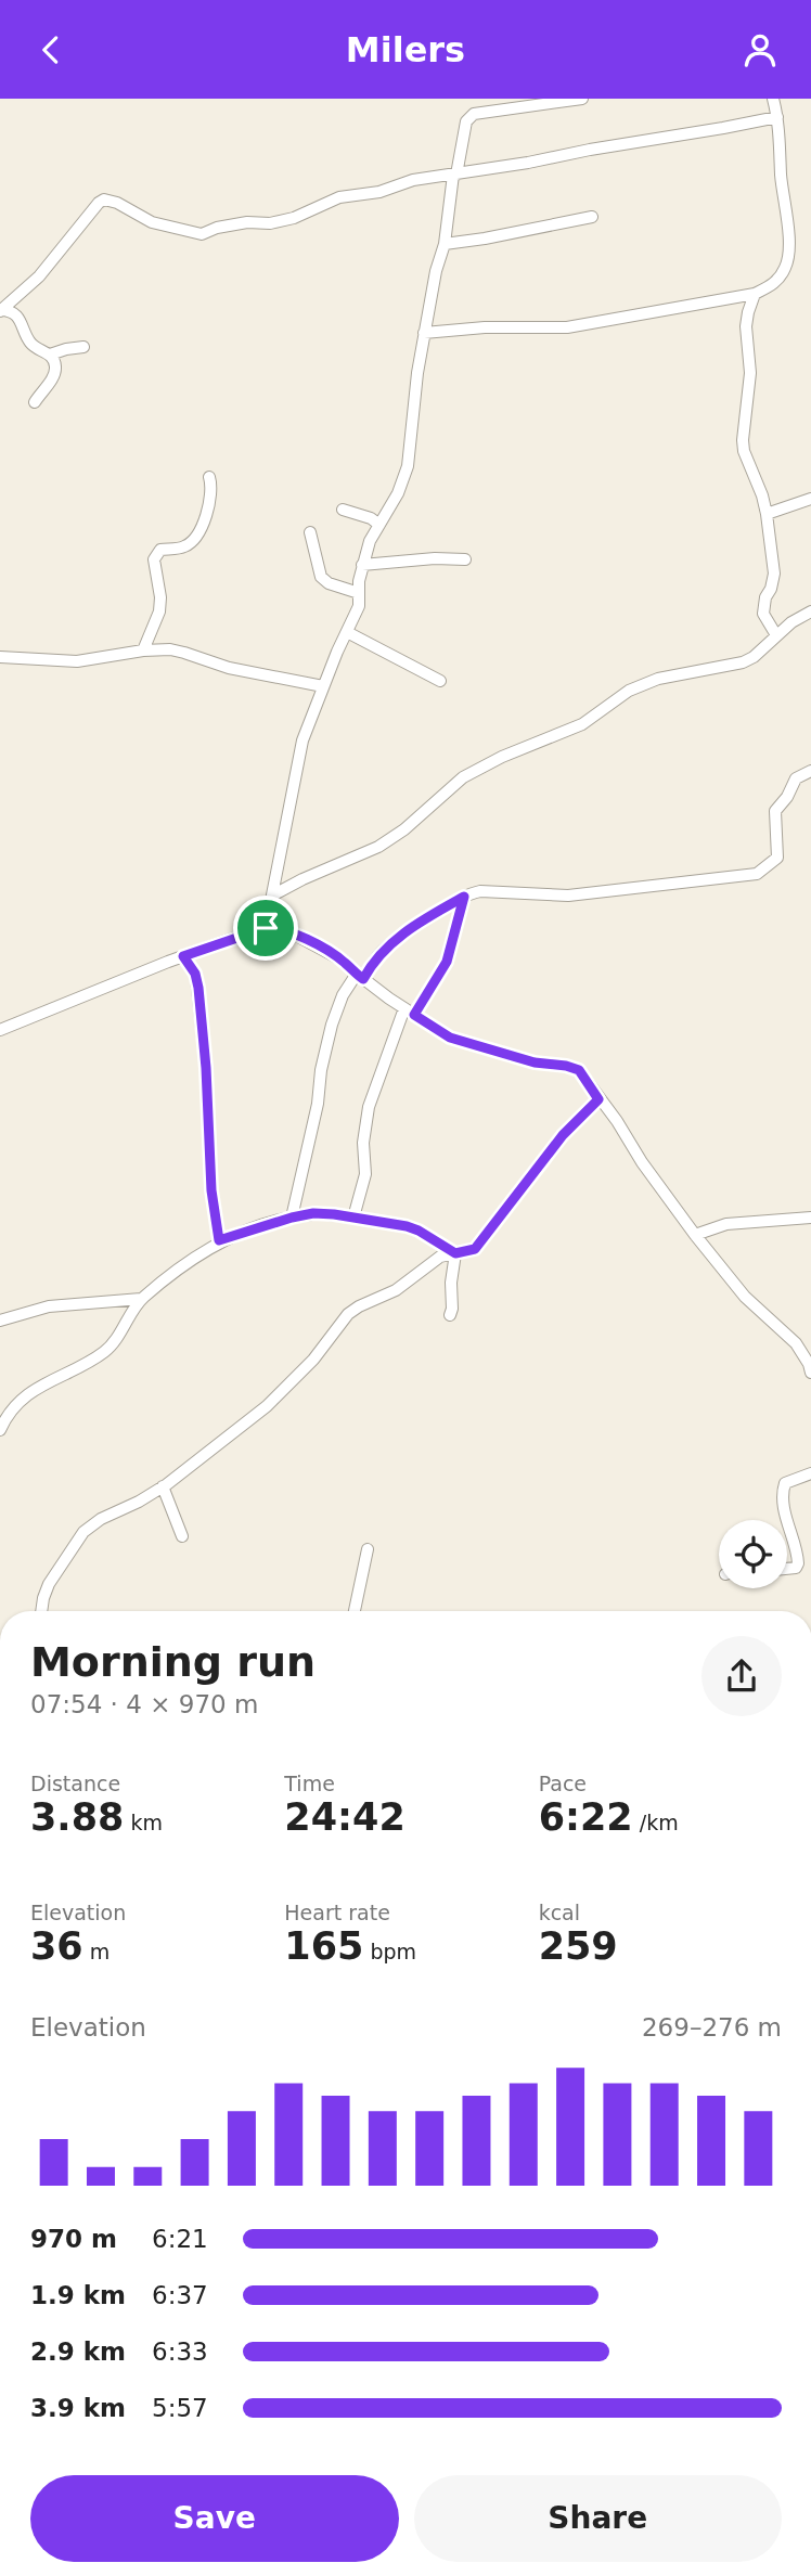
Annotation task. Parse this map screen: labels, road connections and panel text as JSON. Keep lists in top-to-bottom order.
{
  "page": {
    "header": "Milers",
    "heading": ["Morning run", "07:54 · 4 × 970 m"],
    "stats": [
      ["Distance", "3.88 km"],
      ["Time", "24:42"],
      ["Pace", "6:22 /km"],
      ["Elevation", "36 m"],
      ["Heart rate", "165 bpm"],
      ["kcal", "259"]
    ],
    "chart": ["Elevation", "269–276 m"],
    "list": [
      {
        "name": "970 m",
        "note": "6:21"
      },
      {
        "name": "1.9 km",
        "note": "6:37"
      },
      {
        "name": "2.9 km",
        "note": "6:33"
      },
      {
        "name": "3.9 km",
        "note": "5:57"
      }
    ],
    "buttons": ["Save", "Share"]
  }
}
